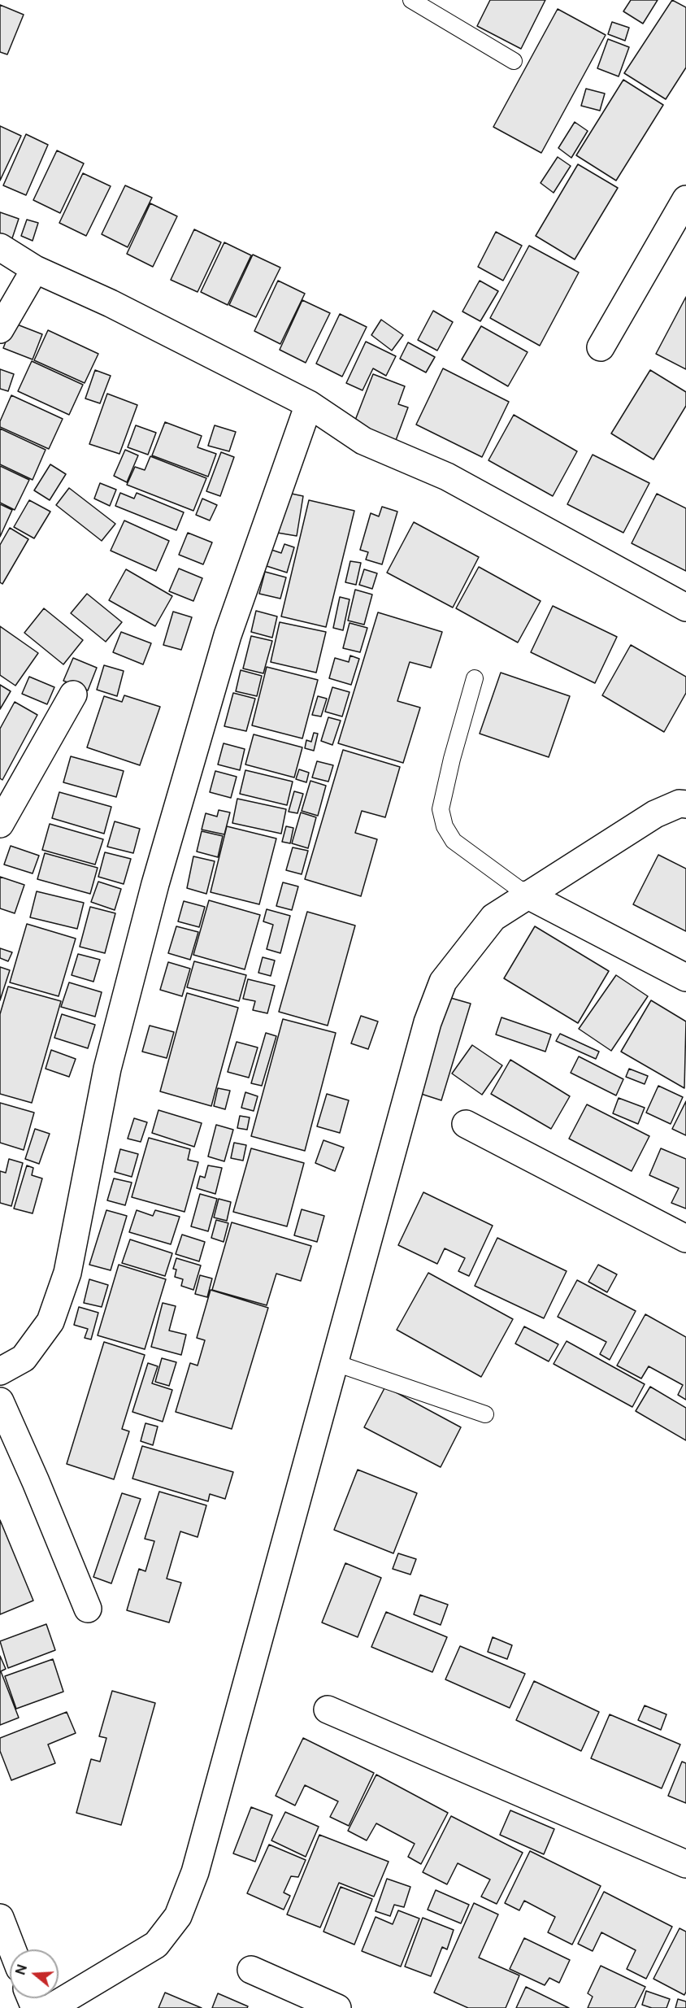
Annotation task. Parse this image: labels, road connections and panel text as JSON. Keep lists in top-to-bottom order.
{
  "north": "left"
}
